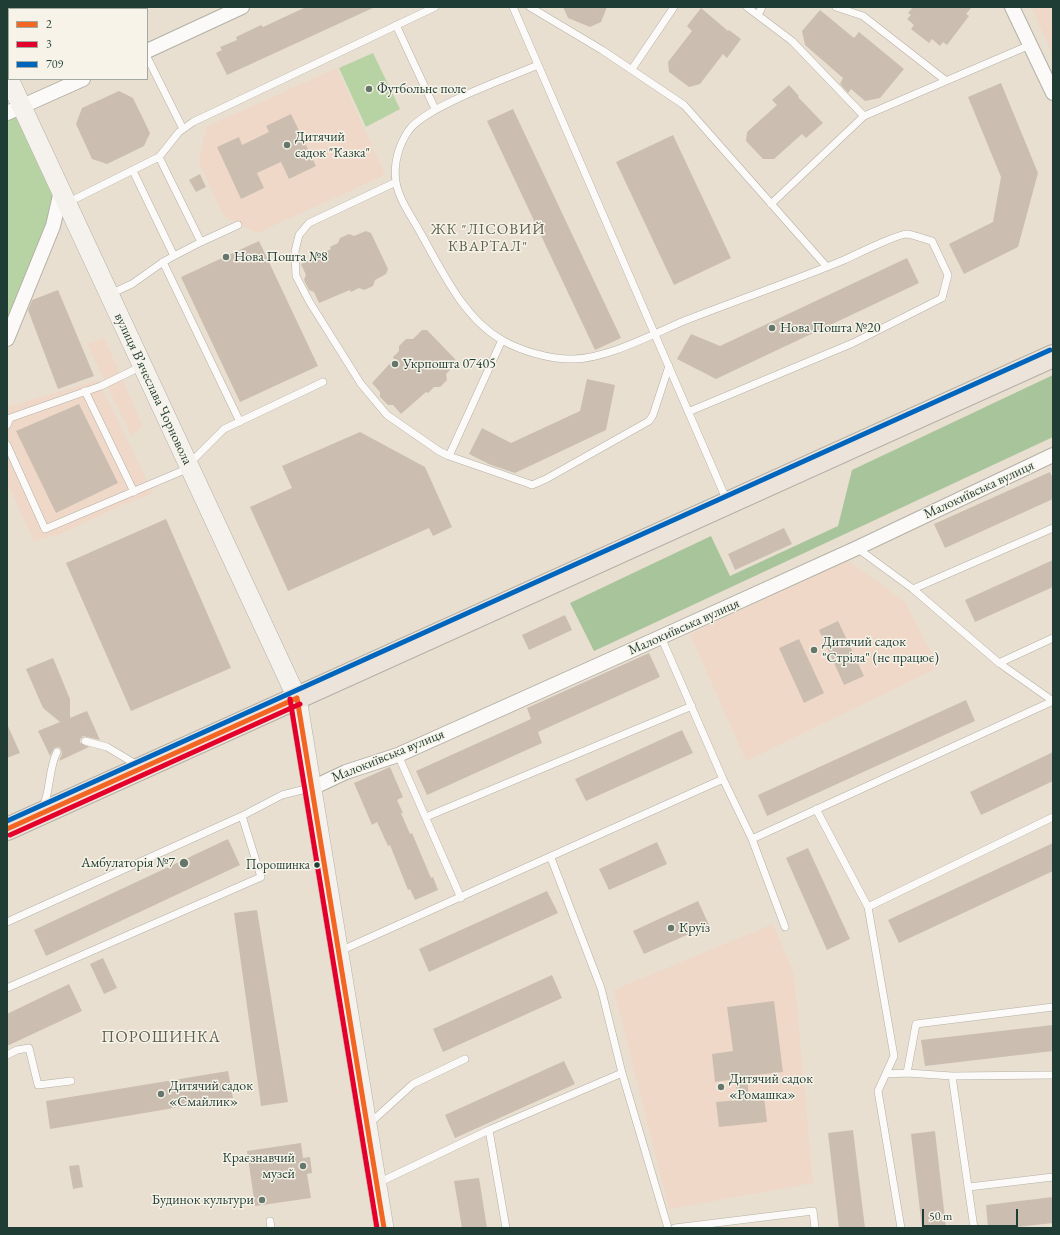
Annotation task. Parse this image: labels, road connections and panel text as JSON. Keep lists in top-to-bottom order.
{
  "streets": {
    "street": ["вулиця Вʼячеслава Чорновола", "Малокиївська вулиця"]
  },
  "crossings": [
    ["вулиця Вʼячеслава Чорновола", "Малокиївська вулиця"]
  ],
  "districts": ["ЖК \"ЛІСОВИЙ КВАРТАЛ\"", "ПОРОШИНКА"],
  "places": [
    "Футбольне поле",
    "Дитячий садок \"Казка\"",
    "Нова Пошта №8",
    "Нова Пошта №20",
    "Укрпошта 07405",
    "Дитячий садок \"Стріла\" (не працює)",
    "Амбулаторія №7",
    "Порошинка",
    "Круїз",
    "Дитячий садок «Ромашка»",
    "Дитячий садок «Смайлик»",
    "Краєзнавчий музей",
    "Будинок культури"
  ],
  "lines": ["transit line 709", "transit line 2", "transit line 3"],
  "legend": ["2", "3", "709"],
  "scale_bar": "50 m"
}
